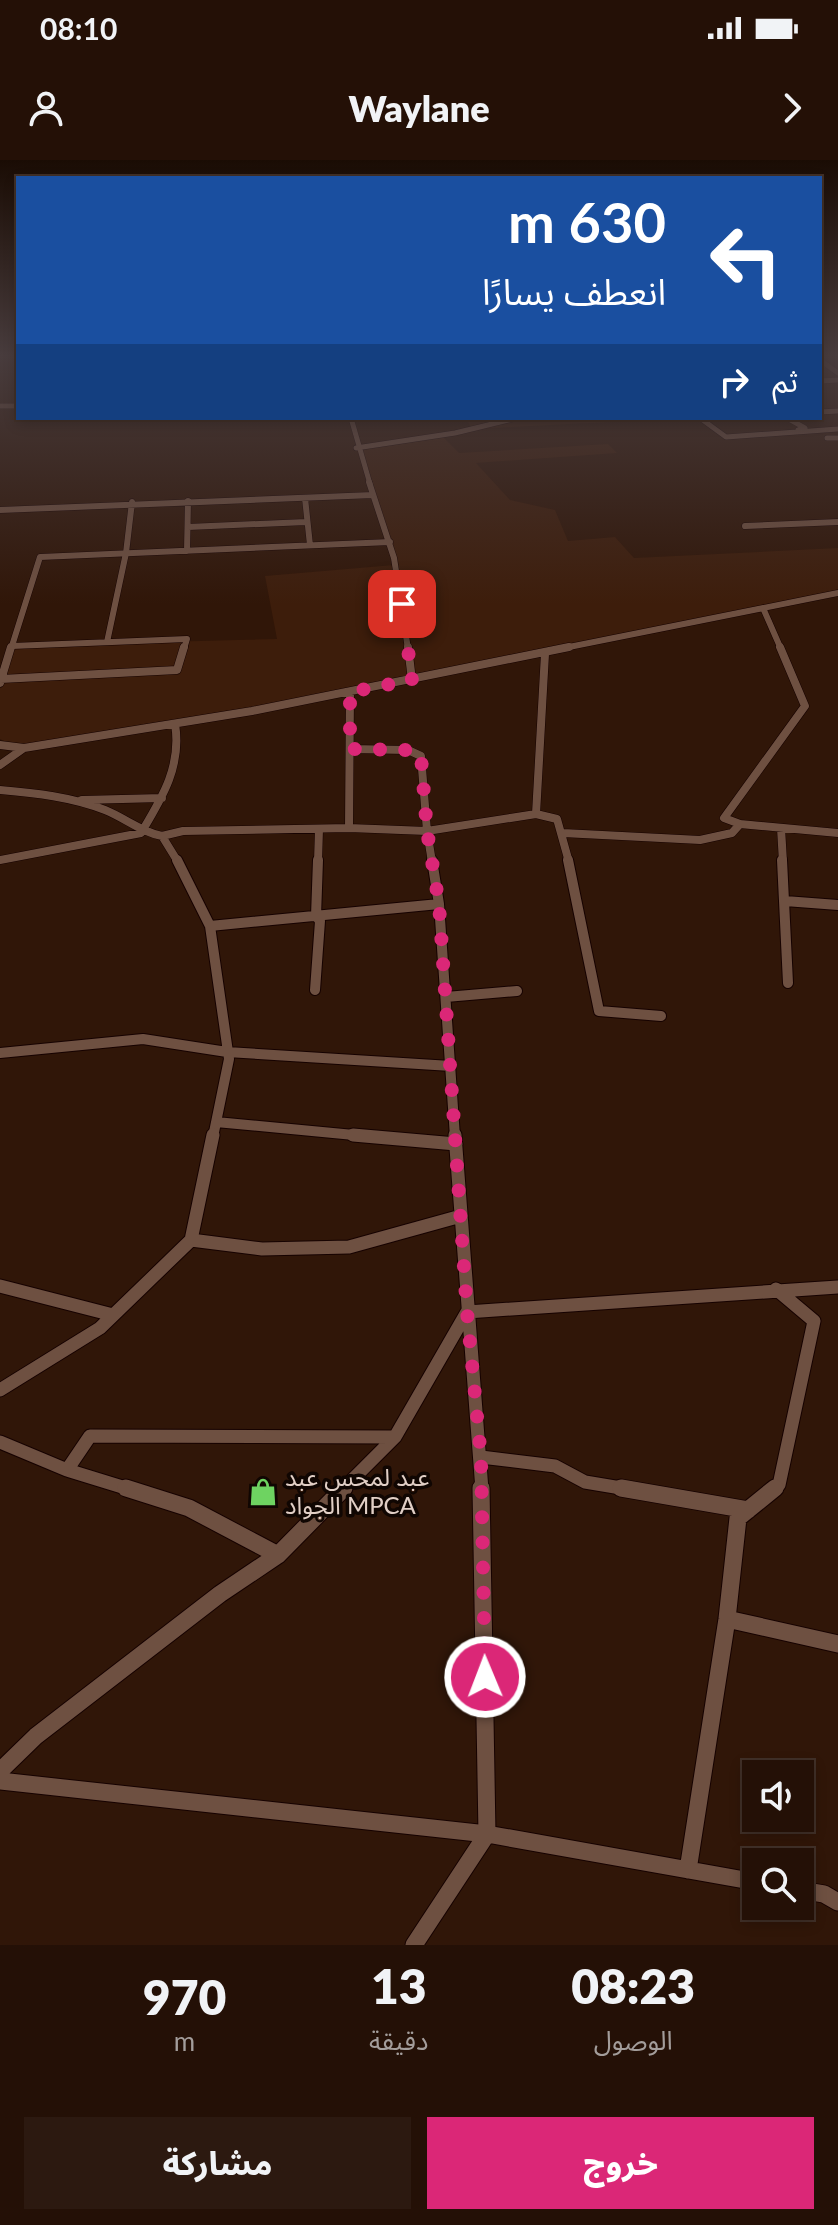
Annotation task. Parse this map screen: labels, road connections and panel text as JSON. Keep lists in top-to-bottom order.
{
  "places": {
    "shop": ["عبد لمحس عبد الجواد MPCA"]
  },
  "page": {
    "status": "08:10",
    "header": "Waylane",
    "turn": ["630 m", "انعطف يسارًا"],
    "then": "ثم",
    "eta": [
      "08:23",
      "الوصول",
      "13",
      "دقيقة",
      "970",
      "m"
    ],
    "buttons": ["خروج", "مشاركة"]
  }
}
